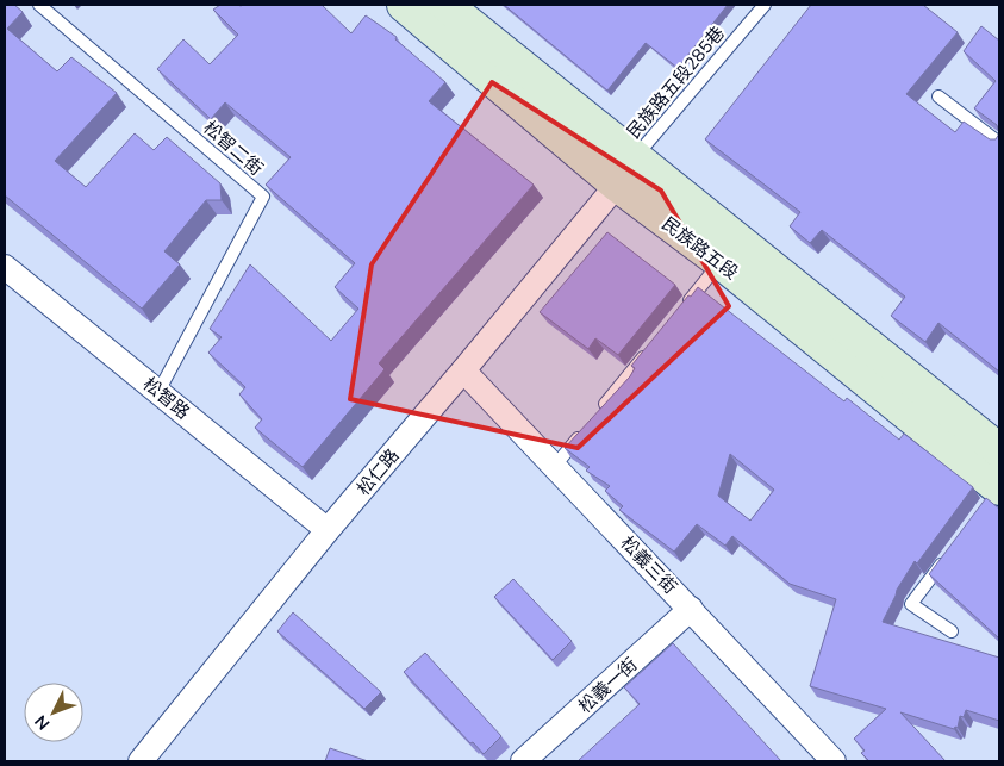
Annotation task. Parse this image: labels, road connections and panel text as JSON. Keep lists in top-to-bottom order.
{
  "streets": {
    "main road": ["民族路五段"],
    "street": [
      "松智路",
      "松仁路",
      "松義三街",
      "松義一街"
    ],
    "lane": ["民族路五段285巷", "松智二街"]
  },
  "crossings": [
    ["民族路五段285巷", "民族路五段"],
    ["民族路五段285巷", "松仁路"],
    ["松智二街", "松智路"],
    ["民族路五段", "松仁路"],
    ["松智路", "松仁路"],
    ["松仁路", "松義三街"],
    ["松義三街", "松義一街"]
  ],
  "north": "bottom left"
}
